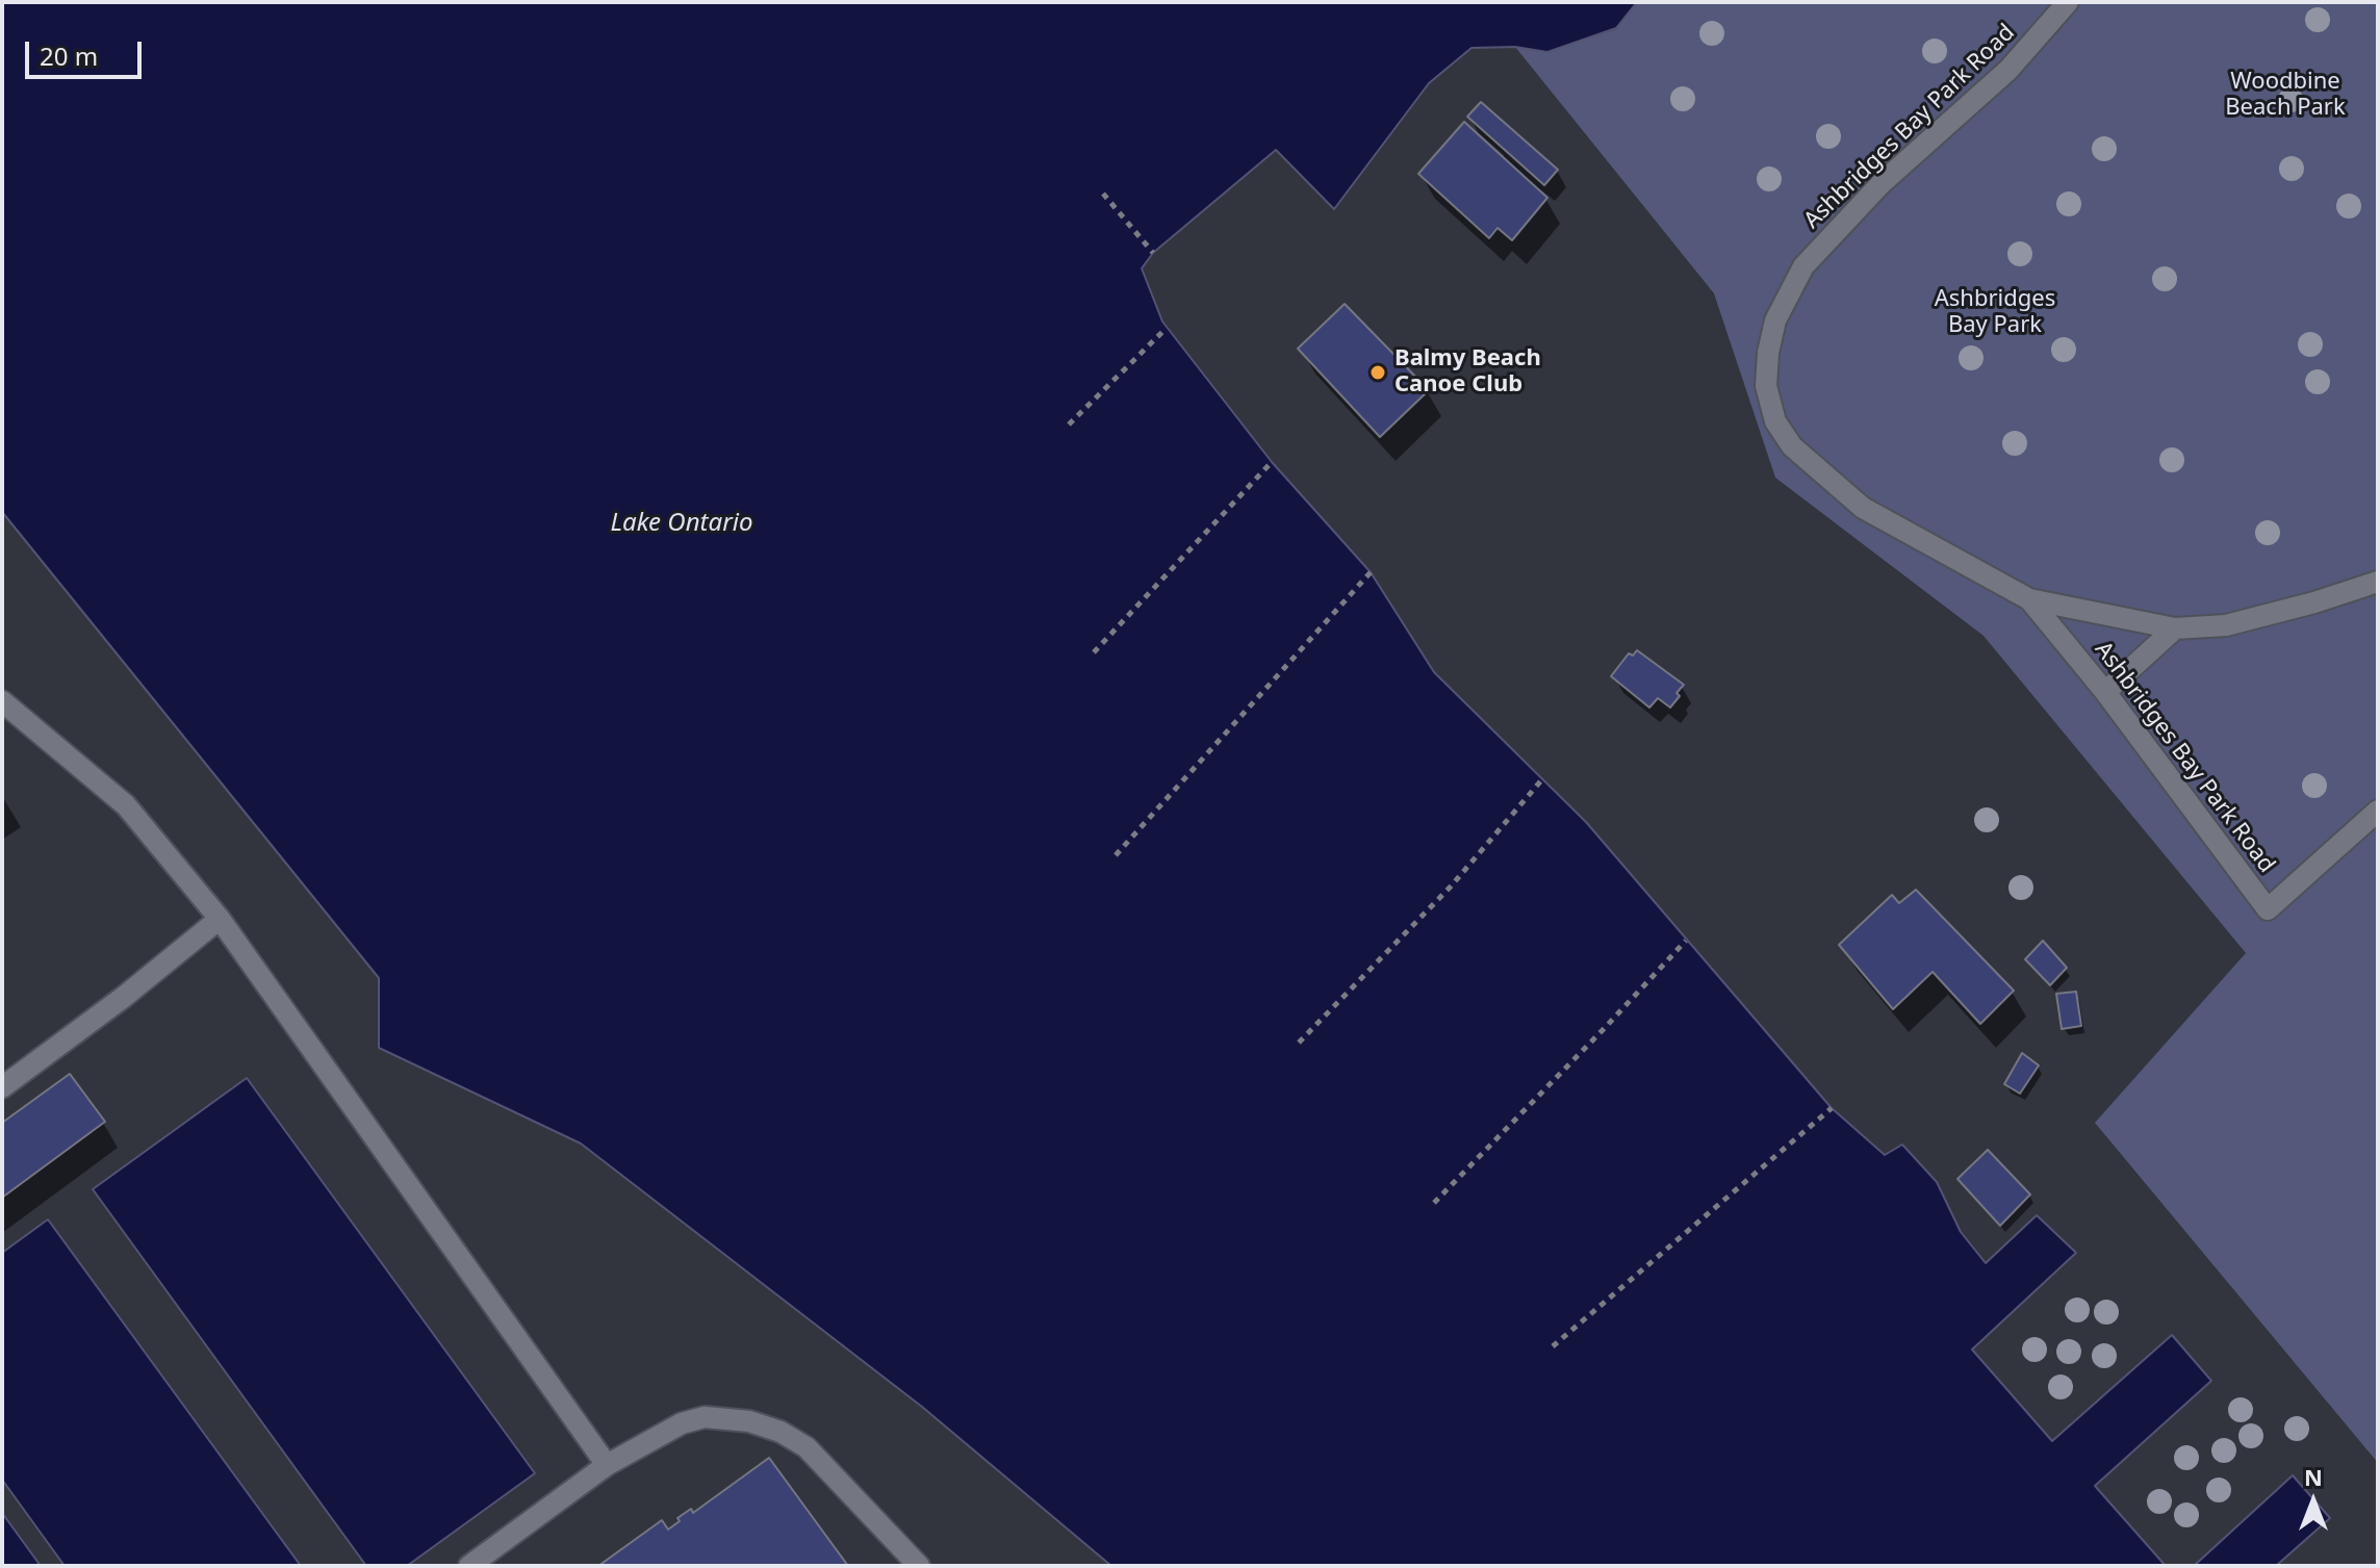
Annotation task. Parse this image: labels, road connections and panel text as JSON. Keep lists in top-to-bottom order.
{
  "streets": {
    "lane": ["Ashbridges Bay Park Road"]
  },
  "water": ["Lake Ontario"],
  "parks": ["Woodbine Beach Park", "Ashbridges Bay Park"],
  "places": ["Balmy Beach Canoe Club"],
  "scale_bar": "20 m",
  "north": "top"
}
